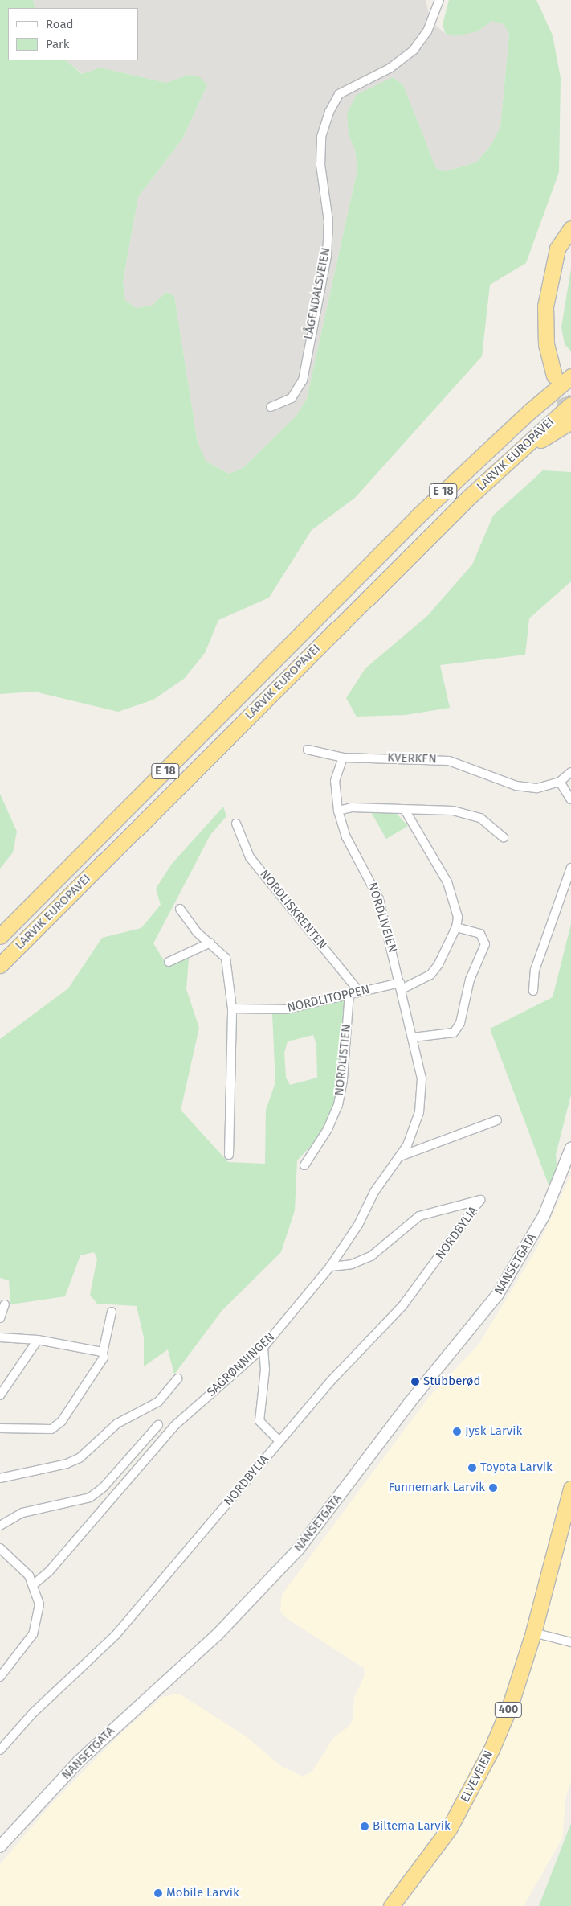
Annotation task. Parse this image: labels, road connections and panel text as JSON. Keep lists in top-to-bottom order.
{
  "streets": {
    "highway": [
      "LARVIK EUROPAVEI",
      "E 18",
      "400",
      "ELVEVEIEN"
    ],
    "main road": ["NANSETGATA"],
    "street": [
      "LÅGENDALSVEIEN",
      "KVERKEN",
      "NORDLISKRENTEN",
      "NORDLIVEIEN",
      "NORDLITOPPEN",
      "NORDLISTIEN",
      "NORDBYLIA",
      "SAGRØNNINGEN"
    ]
  },
  "crossings": [
    ["LARVIK EUROPAVEI", "E 18"],
    ["KVERKEN", "NORDLIVEIEN"],
    ["NORDLISKRENTEN", "NORDLITOPPEN"],
    ["NORDLIVEIEN", "NORDLITOPPEN"],
    ["NORDLIVEIEN", "NORDBYLIA"],
    ["NORDLIVEIEN", "SAGRØNNINGEN"],
    ["NORDLITOPPEN", "NORDLISTIEN"],
    ["NORDBYLIA", "SAGRØNNINGEN"]
  ],
  "places": [
    "Stubberød",
    "Jysk Larvik",
    "Toyota Larvik",
    "Funnemark Larvik",
    "Biltema Larvik",
    "Mobile Larvik"
  ],
  "legend": ["Road", "Park"]
}
